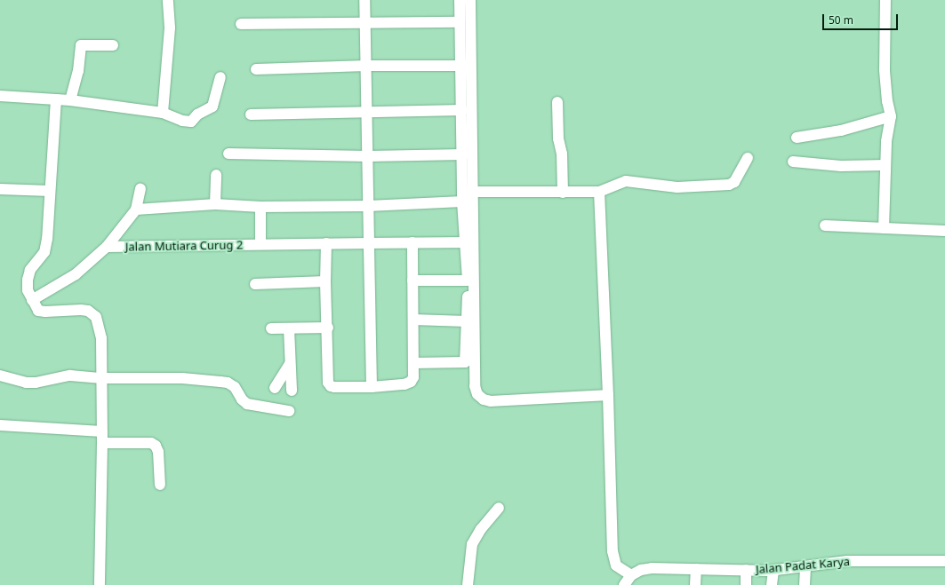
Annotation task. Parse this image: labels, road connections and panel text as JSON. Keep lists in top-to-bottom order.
{
  "streets": {
    "street": ["Jalan Mutiara Curug 2", "Jalan Padat Karya"]
  },
  "scale_bar": "50 m"
}
